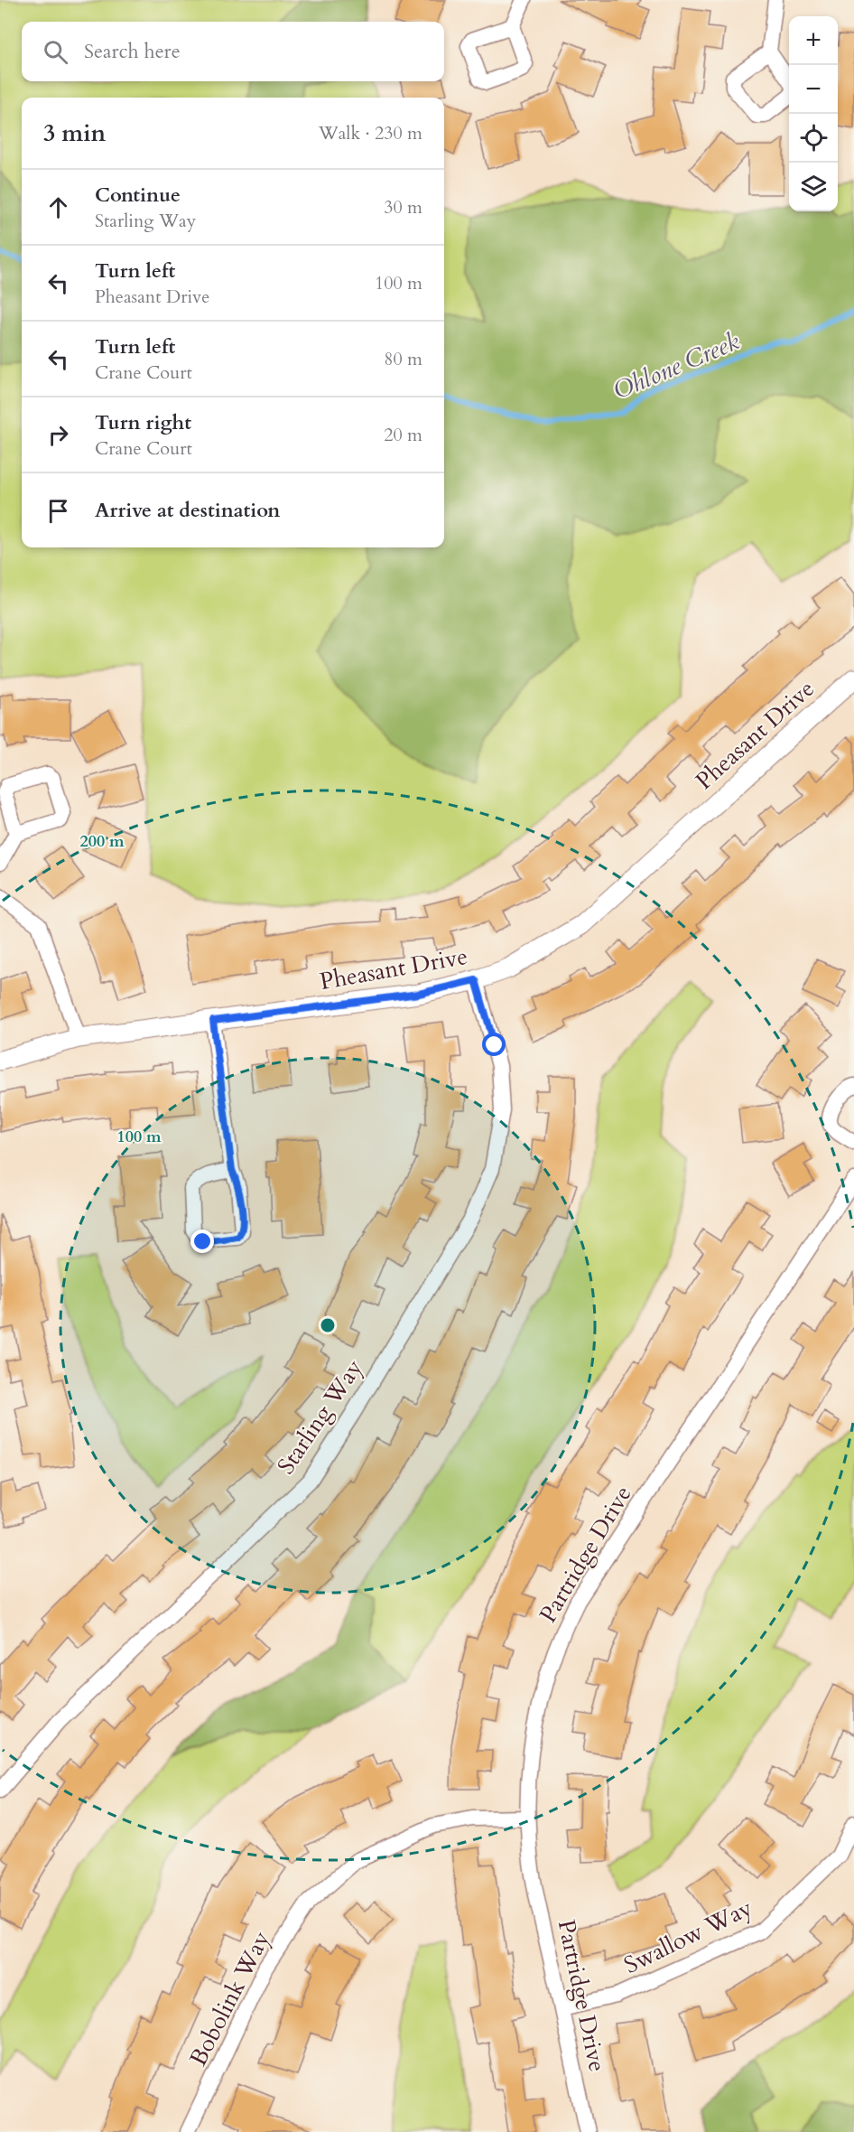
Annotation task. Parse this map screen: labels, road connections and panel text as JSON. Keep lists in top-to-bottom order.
{
  "streets": {
    "street": [
      "Pheasant Drive",
      "Starling Way",
      "Partridge Drive",
      "Swallow Way",
      "Bobolink Way"
    ]
  },
  "crossings": [
    ["Pheasant Drive", "Starling Way"],
    ["Partridge Drive", "Swallow Way"],
    ["Partridge Drive", "Bobolink Way"]
  ],
  "water": ["Ohlone Creek"],
  "page": {
    "map_buttons": ["+", "−"],
    "search": "Search here",
    "heading": ["3 min", "Walk · 230 m"],
    "list": [
      ["Continue", "Starling Way", "30 m"],
      ["Turn left", "Pheasant Drive", "100 m"],
      ["Turn left", "Crane Court", "80 m"],
      ["Turn right", "Crane Court", "20 m"],
      "Arrive at destination"
    ]
  },
  "rings": ["200 m", "100 m"]
}
